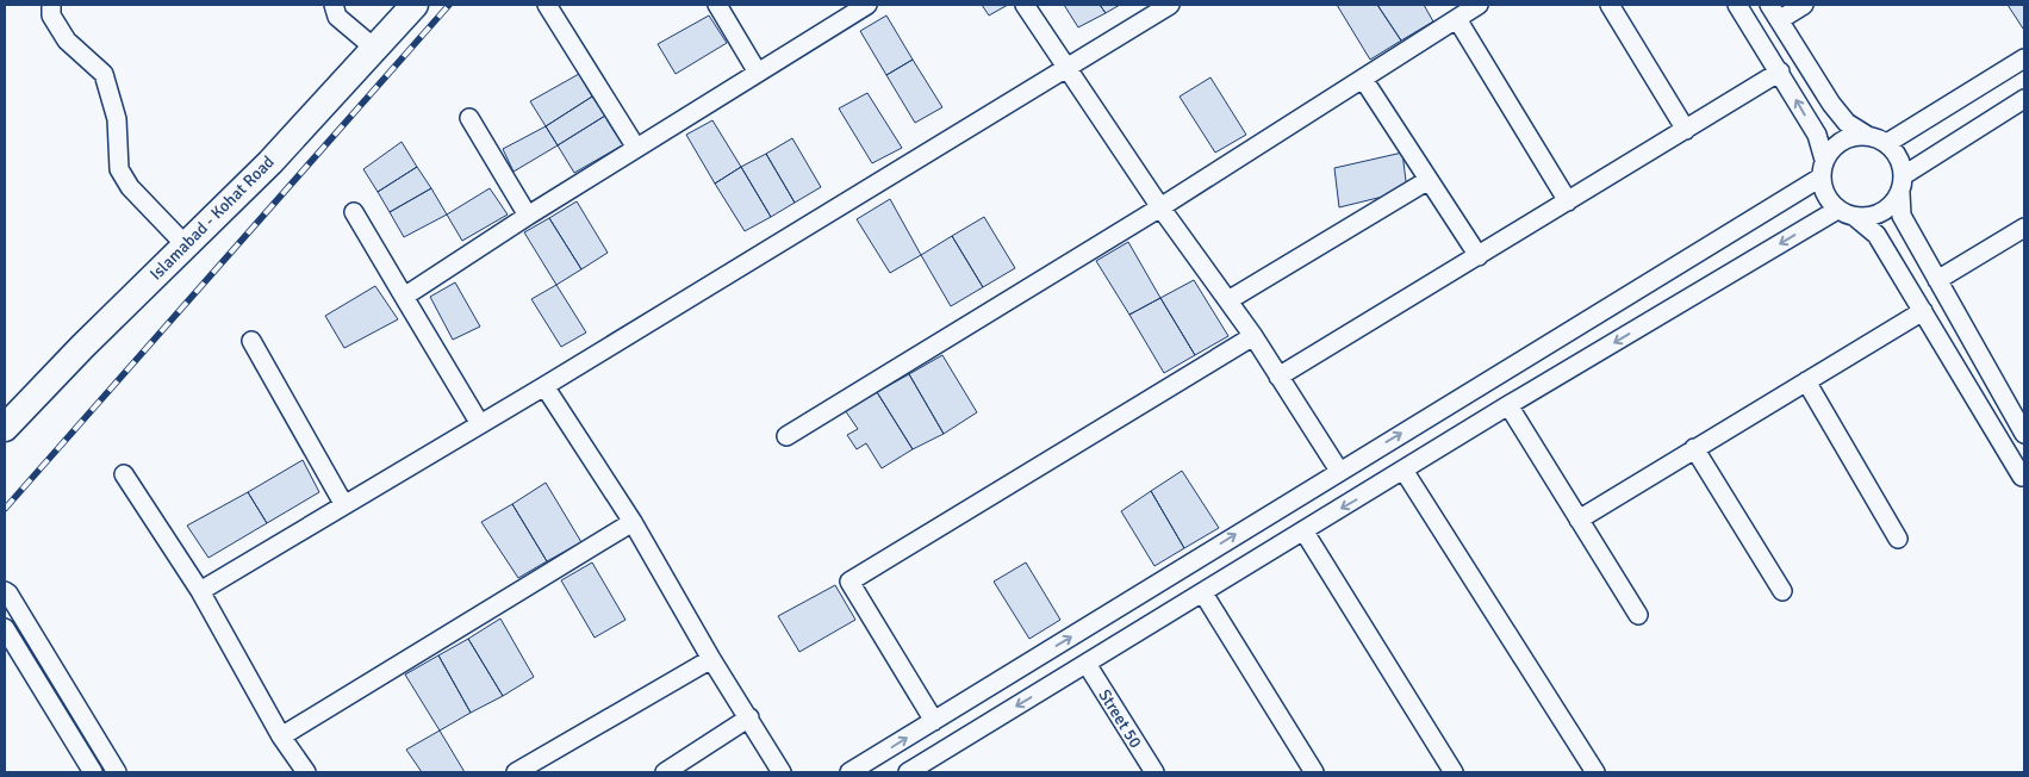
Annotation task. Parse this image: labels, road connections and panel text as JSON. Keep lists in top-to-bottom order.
{
  "streets": {
    "highway": ["Islamabad - Kohat Road"],
    "street": ["Street 50"]
  }
}
